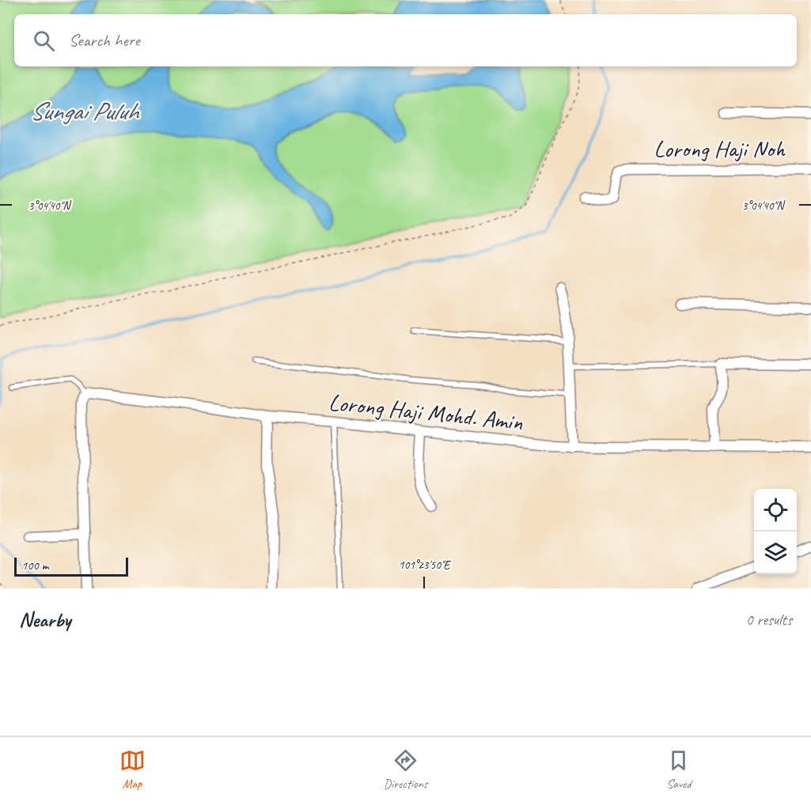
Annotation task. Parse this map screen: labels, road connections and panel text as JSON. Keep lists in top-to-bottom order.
{
  "streets": {
    "street": ["Lorong Haji Noh", "Lorong Haji Mohd. Amin"]
  },
  "water": ["Sungai Puluh"],
  "scale_bar": "100 m",
  "page": {
    "search": "Search here",
    "scale": "100 m",
    "heading": ["Nearby", "0 results"],
    "nav": ["Map", "Directions", "Saved"]
  },
  "coordinates": ["3°04'40\"N", "101°23'50\"E"]
}
